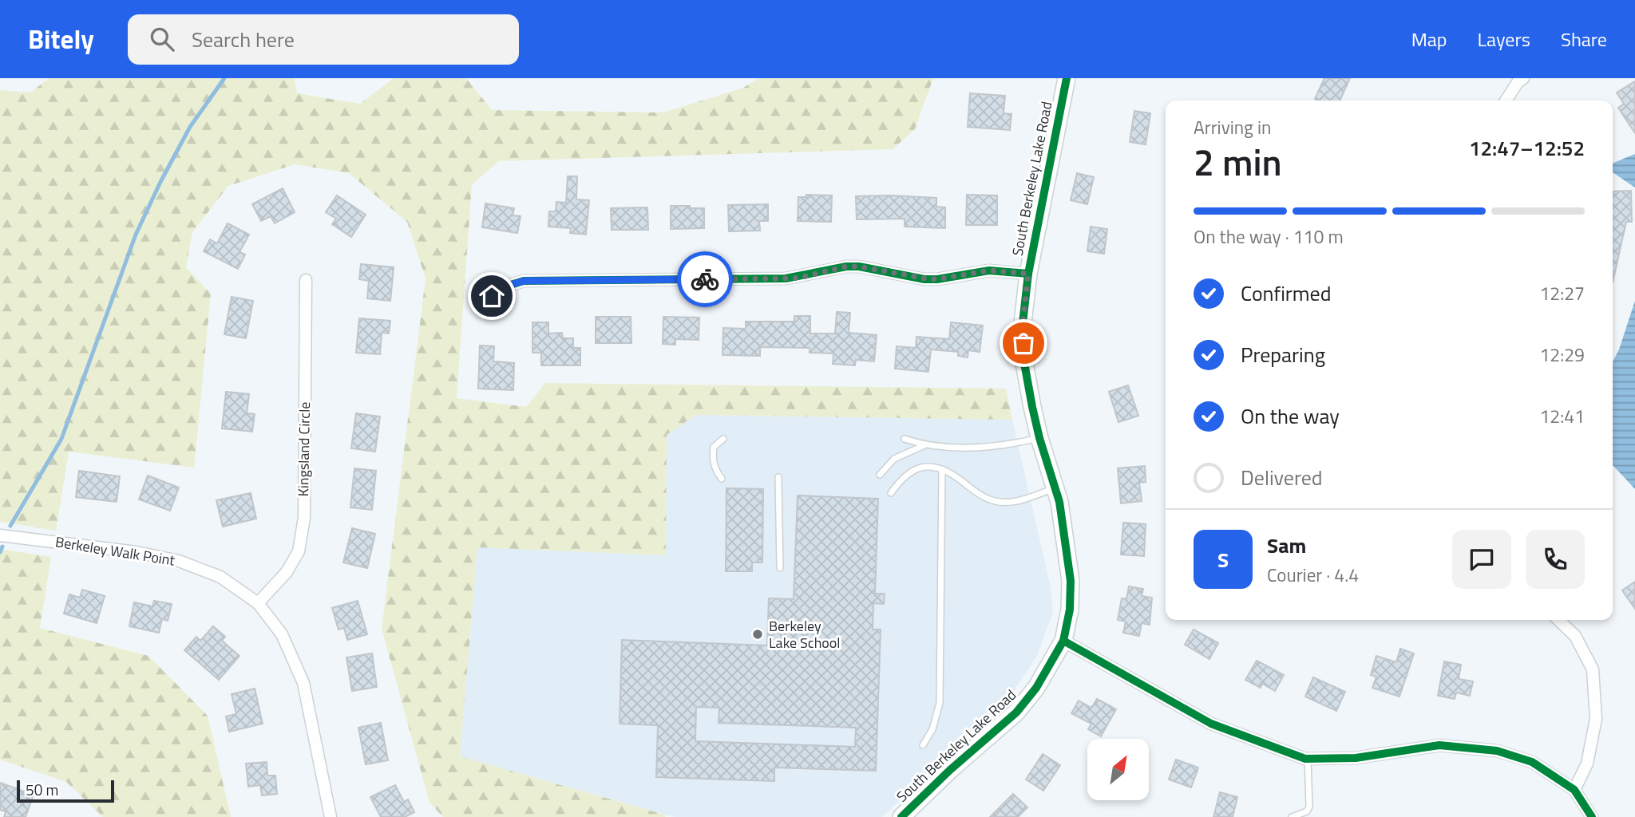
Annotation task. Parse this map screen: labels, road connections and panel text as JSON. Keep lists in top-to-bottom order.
{
  "streets": {
    "street": ["South Berkeley Lake Road", "Kingsland Circle", "Berkeley Walk Point"]
  },
  "crossings": [
    ["Kingsland Circle", "Berkeley Walk Point"]
  ],
  "places": ["Berkeley Lake School"],
  "scale_bar": "50 m",
  "north": "top right",
  "page": {
    "header": "Bitely",
    "search": "Search here",
    "nav": ["Map", "Layers", "Share"],
    "heading": ["2 min", "Arriving in", "12:47–12:52"],
    "panel": ["Sam", "Courier · 4.4"],
    "bar": "On the way · 110 m",
    "list": [
      ["Confirmed", "12:27"],
      ["Preparing", "12:29"],
      ["On the way", "12:41"],
      "Delivered"
    ],
    "round": "S",
    "scale": "50 m"
  }
}
